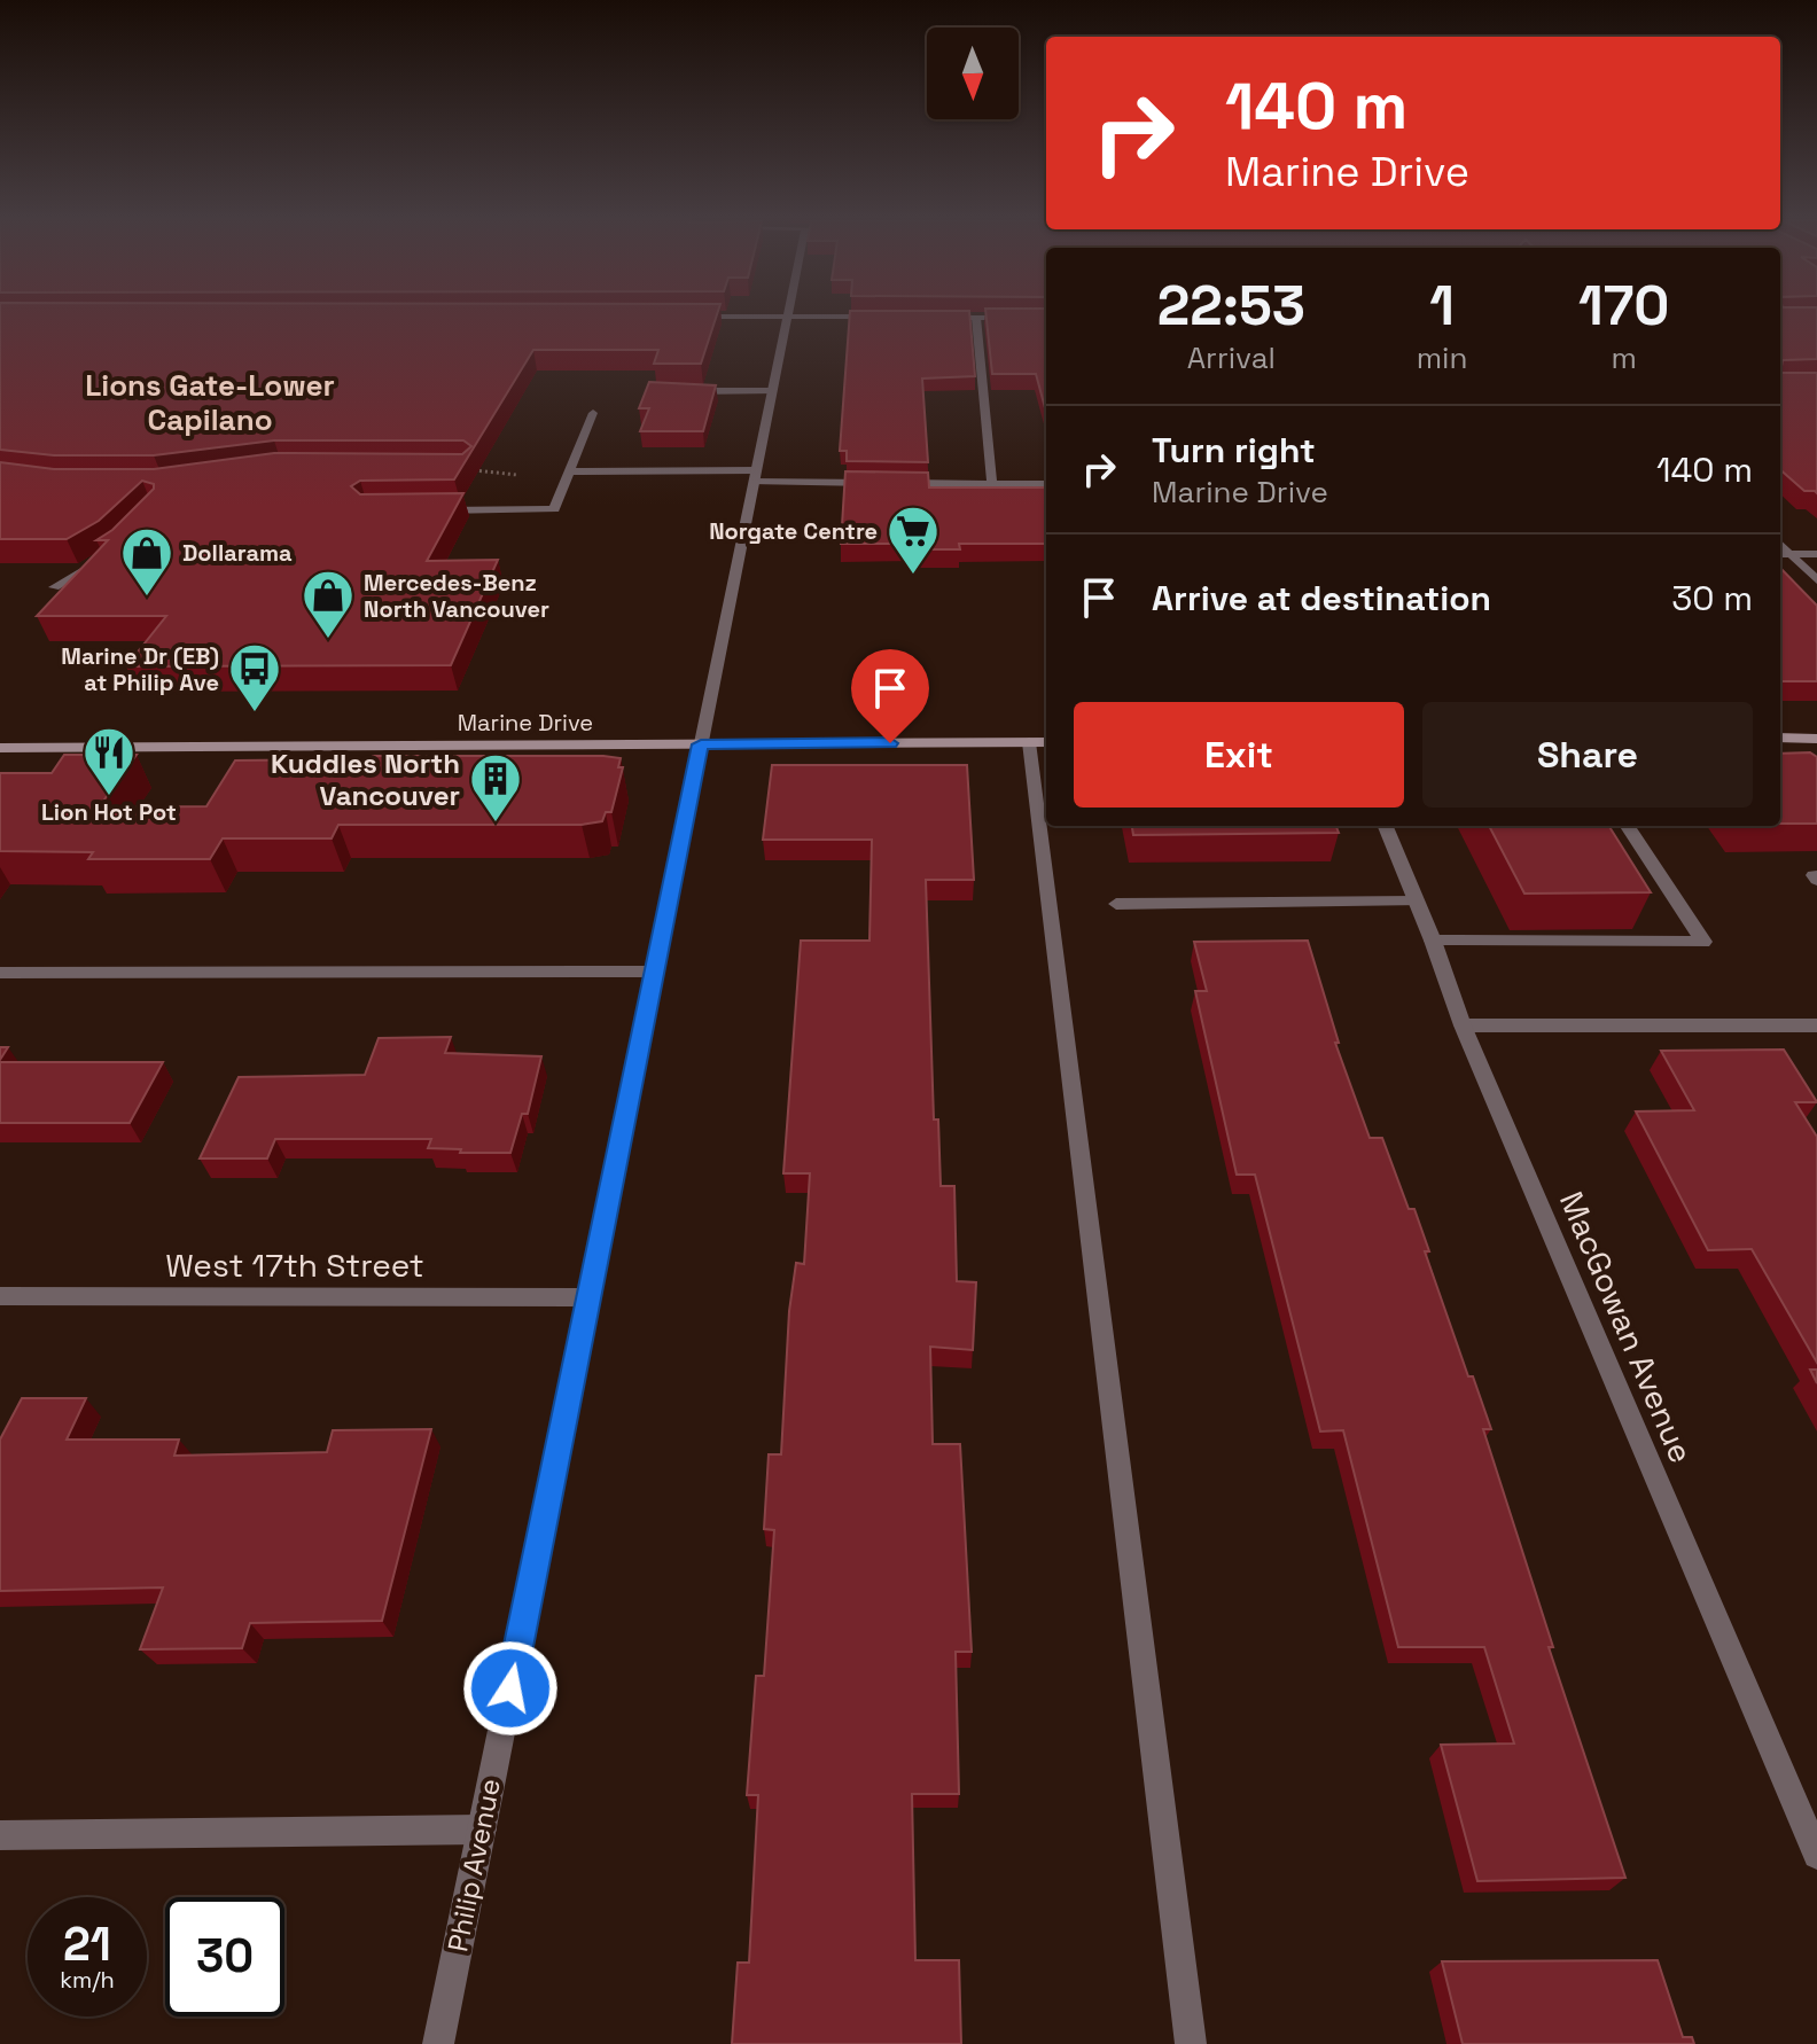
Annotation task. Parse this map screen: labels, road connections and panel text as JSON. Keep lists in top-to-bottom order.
{
  "streets": {
    "main road": ["Marine Drive"],
    "street": ["West 17th Street", "MacGowan Avenue", "Philip Avenue"]
  },
  "crossings": [
    ["Marine Drive", "Philip Avenue"],
    ["West 17th Street", "Philip Avenue"]
  ],
  "districts": ["Lions Gate-Lower Capilano"],
  "places": {
    "supermarket": ["Norgate Centre"],
    "shop": ["Dollarama", "Mercedes-Benz North Vancouver"],
    "bus stop": ["Marine Dr (EB) at Philip Ave"],
    "restaurant": ["Lion Hot Pot"],
    "building": ["Kuddles North Vancouver"]
  },
  "north": "bottom",
  "page": {
    "turn": ["140 m", "Marine Drive"],
    "eta": [
      "22:53",
      "Arrival",
      "1",
      "min",
      "170",
      "m"
    ],
    "list": [
      {
        "name": "Turn right",
        "note": "Marine Drive",
        "value": "140 m"
      },
      {
        "name": "Arrive at destination",
        "value": "30 m"
      }
    ],
    "buttons": ["Exit", "Share"],
    "speed": "21 km/h",
    "limit": "30"
  }
}
